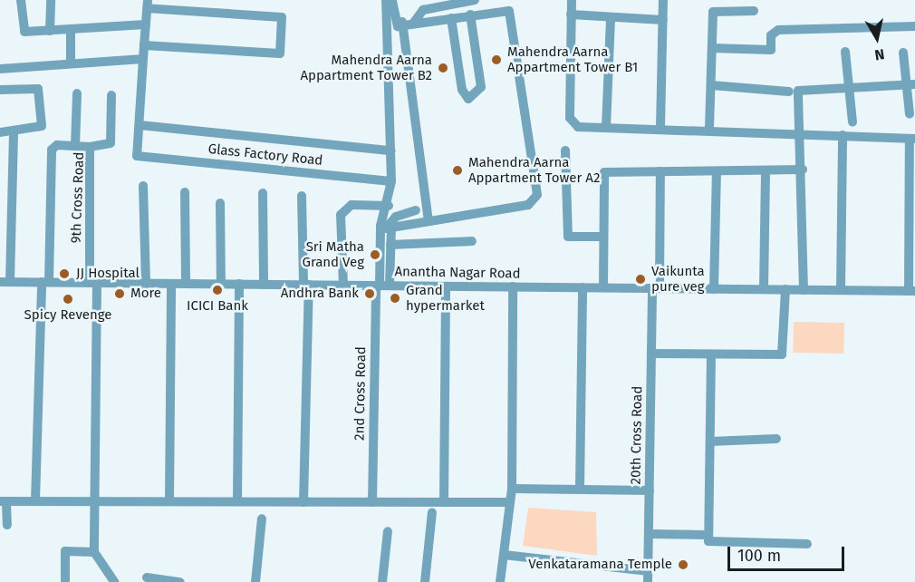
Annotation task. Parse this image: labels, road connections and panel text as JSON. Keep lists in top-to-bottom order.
{
  "streets": {
    "street": [
      "Glass Factory Road",
      "9th Cross Road",
      "Anantha Nagar Road",
      "2nd Cross Road",
      "20th Cross Road"
    ]
  },
  "crossings": [
    ["9th Cross Road", "Anantha Nagar Road"],
    ["Anantha Nagar Road", "2nd Cross Road"],
    ["Anantha Nagar Road", "20th Cross Road"]
  ],
  "places": [
    "Mahendra Aarna Appartment Tower B1",
    "Mahendra Aarna Appartment Tower B2",
    "Mahendra Aarna Appartment Tower A2",
    "Sri Matha Grand Veg",
    "JJ Hospital",
    "Vaikunta pure veg",
    "ICICI Bank",
    "More",
    "Andhra Bank",
    "Grand hypermarket",
    "Spicy Revenge",
    "Venkataramana Temple"
  ],
  "scale_bar": "100 m",
  "north": "bottom"
}
